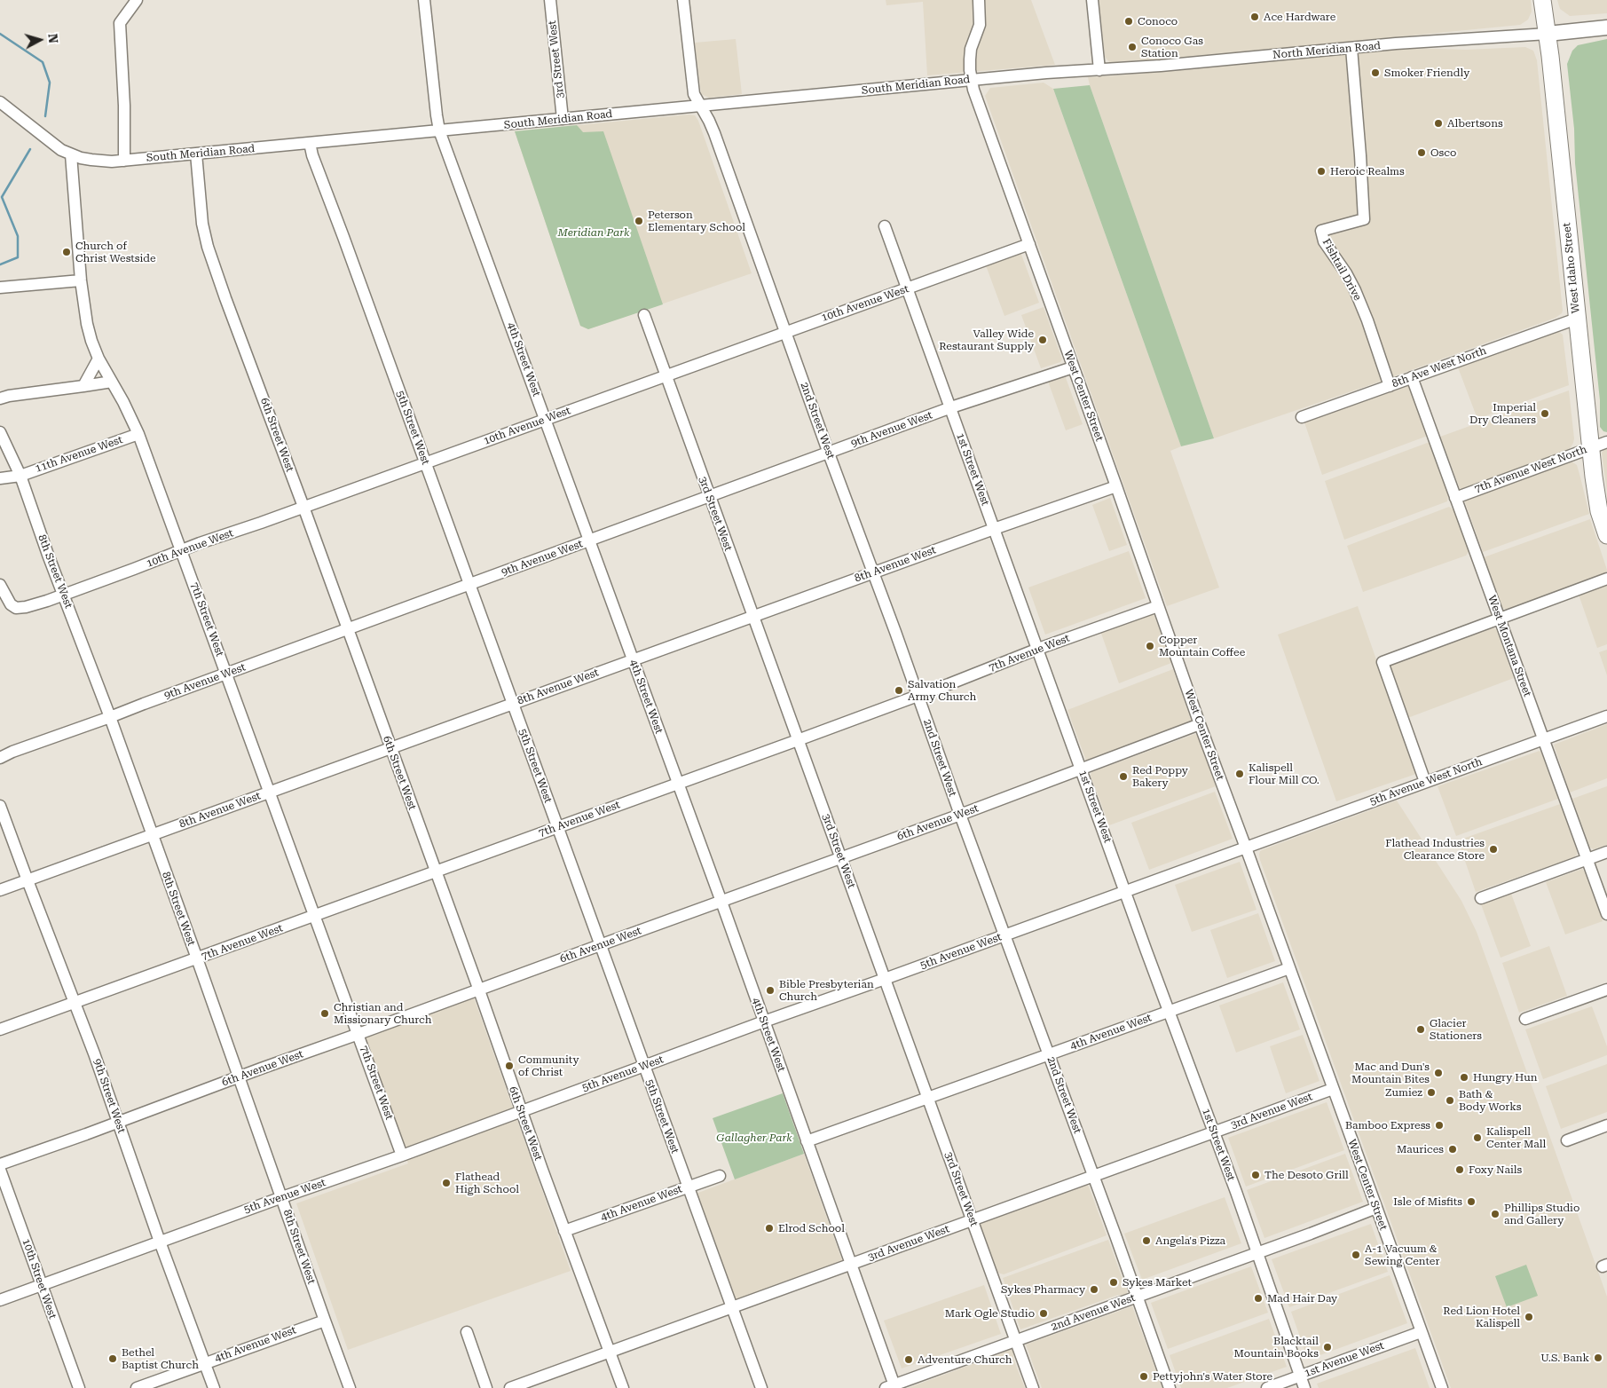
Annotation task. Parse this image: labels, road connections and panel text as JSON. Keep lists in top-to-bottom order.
{
  "streets": {
    "highway": ["West Idaho Street"],
    "main road": ["North Meridian Road"],
    "street": [
      "3rd Street West",
      "South Meridian Road",
      "Fishtail Drive",
      "10th Avenue West",
      "4th Street West",
      "8th Ave West North",
      "West Center Street",
      "2nd Street West",
      "5th Street West",
      "9th Avenue West",
      "6th Street West",
      "11th Avenue West",
      "1st Street West",
      "7th Avenue West North",
      "8th Avenue West",
      "8th Street West",
      "7th Street West",
      "West Montana Street",
      "7th Avenue West",
      "5th Avenue West North",
      "6th Avenue West",
      "5th Avenue West",
      "4th Avenue West",
      "9th Street West",
      "3rd Avenue West",
      "10th Street West",
      "2nd Avenue West",
      "1st Avenue West"
    ]
  },
  "crossings": [
    ["North Meridian Road", "South Meridian Road"],
    ["North Meridian Road", "West Idaho Street"],
    ["North Meridian Road", "Fishtail Drive"],
    ["3rd Street West", "South Meridian Road"],
    ["3rd Street West", "10th Avenue West"],
    ["3rd Street West", "9th Avenue West"],
    ["3rd Street West", "8th Avenue West"],
    ["3rd Street West", "7th Avenue West"],
    ["3rd Street West", "6th Avenue West"],
    ["3rd Street West", "5th Avenue West"],
    ["3rd Street West", "4th Avenue West"],
    ["3rd Street West", "3rd Avenue West"],
    ["3rd Street West", "2nd Avenue West"],
    ["South Meridian Road", "4th Street West"],
    ["South Meridian Road", "West Center Street"],
    ["South Meridian Road", "2nd Street West"],
    ["South Meridian Road", "5th Street West"],
    ["South Meridian Road", "6th Street West"],
    ["South Meridian Road", "7th Street West"],
    ["West Idaho Street", "8th Ave West North"],
    ["West Idaho Street", "7th Avenue West North"],
    ["Fishtail Drive", "8th Ave West North"],
    ["10th Avenue West", "4th Street West"],
    ["10th Avenue West", "West Center Street"],
    ["10th Avenue West", "2nd Street West"],
    ["10th Avenue West", "5th Street West"],
    ["10th Avenue West", "6th Street West"],
    ["10th Avenue West", "1st Street West"],
    ["10th Avenue West", "8th Street West"],
    ["10th Avenue West", "7th Street West"],
    ["4th Street West", "9th Avenue West"],
    ["4th Street West", "8th Avenue West"],
    ["4th Street West", "7th Avenue West"],
    ["4th Street West", "6th Avenue West"],
    ["4th Street West", "5th Avenue West"],
    ["4th Street West", "4th Avenue West"],
    ["4th Street West", "3rd Avenue West"],
    ["4th Street West", "2nd Avenue West"],
    ["8th Ave West North", "West Montana Street"],
    ["West Center Street", "9th Avenue West"],
    ["West Center Street", "8th Avenue West"],
    ["West Center Street", "7th Avenue West"],
    ["West Center Street", "5th Avenue West North"],
    ["West Center Street", "6th Avenue West"],
    ["West Center Street", "5th Avenue West"],
    ["West Center Street", "4th Avenue West"],
    ["West Center Street", "3rd Avenue West"],
    ["West Center Street", "2nd Avenue West"],
    ["West Center Street", "1st Avenue West"],
    ["2nd Street West", "9th Avenue West"],
    ["2nd Street West", "8th Avenue West"],
    ["2nd Street West", "7th Avenue West"],
    ["2nd Street West", "6th Avenue West"],
    ["2nd Street West", "5th Avenue West"],
    ["2nd Street West", "4th Avenue West"],
    ["2nd Street West", "3rd Avenue West"],
    ["2nd Street West", "2nd Avenue West"],
    ["5th Street West", "9th Avenue West"],
    ["5th Street West", "8th Avenue West"],
    ["5th Street West", "7th Avenue West"],
    ["5th Street West", "6th Avenue West"],
    ["5th Street West", "5th Avenue West"],
    ["5th Street West", "4th Avenue West"],
    ["5th Street West", "3rd Avenue West"],
    ["9th Avenue West", "6th Street West"],
    ["9th Avenue West", "1st Street West"],
    ["9th Avenue West", "8th Street West"],
    ["9th Avenue West", "7th Street West"],
    ["6th Street West", "8th Avenue West"],
    ["6th Street West", "7th Avenue West"],
    ["6th Street West", "6th Avenue West"],
    ["6th Street West", "5th Avenue West"],
    ["6th Street West", "4th Avenue West"],
    ["6th Street West", "3rd Avenue West"],
    ["11th Avenue West", "8th Street West"],
    ["11th Avenue West", "7th Street West"],
    ["1st Street West", "8th Avenue West"],
    ["1st Street West", "7th Avenue West"],
    ["1st Street West", "6th Avenue West"],
    ["1st Street West", "5th Avenue West"],
    ["1st Street West", "4th Avenue West"],
    ["1st Street West", "3rd Avenue West"],
    ["1st Street West", "2nd Avenue West"],
    ["1st Street West", "1st Avenue West"],
    ["7th Avenue West North", "West Montana Street"],
    ["8th Avenue West", "8th Street West"],
    ["8th Avenue West", "7th Street West"],
    ["8th Avenue West", "9th Street West"],
    ["8th Street West", "7th Avenue West"],
    ["8th Street West", "6th Avenue West"],
    ["8th Street West", "5th Avenue West"],
    ["8th Street West", "4th Avenue West"],
    ["7th Street West", "7th Avenue West"],
    ["7th Street West", "6th Avenue West"],
    ["7th Street West", "5th Avenue West"],
    ["West Montana Street", "5th Avenue West North"],
    ["7th Avenue West", "9th Street West"],
    ["5th Avenue West North", "5th Avenue West"],
    ["6th Avenue West", "9th Street West"],
    ["5th Avenue West", "9th Street West"],
    ["5th Avenue West", "10th Street West"],
    ["4th Avenue West", "9th Street West"]
  ],
  "parks": ["Meridian Park", "Gallagher Park"],
  "places": [
    "Ace Hardware",
    "Conoco",
    "Conoco Gas Station",
    "Smoker Friendly",
    "Albertsons",
    "Osco",
    "Heroic Realms",
    "Peterson Elementary School",
    "Church of Christ Westside",
    "Valley Wide Restaurant Supply",
    "Imperial Dry Cleaners",
    "Copper Mountain Coffee",
    "Salvation Army Church",
    "Kalispell Flour Mill CO.",
    "Red Poppy Bakery",
    "Flathead Industries Clearance Store",
    "Bible Presbyterian Church",
    "Christian and Missionary Church",
    "Glacier Stationers",
    "Community of Christ",
    "Mac and Dun's Mountain Bites",
    "Hungry Hun",
    "Zumiez",
    "Bath & Body Works",
    "Bamboo Express",
    "Kalispell Center Mall",
    "Maurices",
    "Foxy Nails",
    "The Desoto Grill",
    "Flathead High School",
    "Isle of Misfits",
    "Phillips Studio and Gallery",
    "Elrod School",
    "Angela's Pizza",
    "A-1 Vacuum & Sewing Center",
    "Sykes Market",
    "Sykes Pharmacy",
    "Mad Hair Day",
    "Mark Ogle Studio",
    "Red Lion Hotel Kalispell",
    "Blacktail Mountain Books",
    "U.S. Bank",
    "Bethel Baptist Church",
    "Adventure Church",
    "Pettyjohn's Water Store"
  ],
  "north": "right"
}
